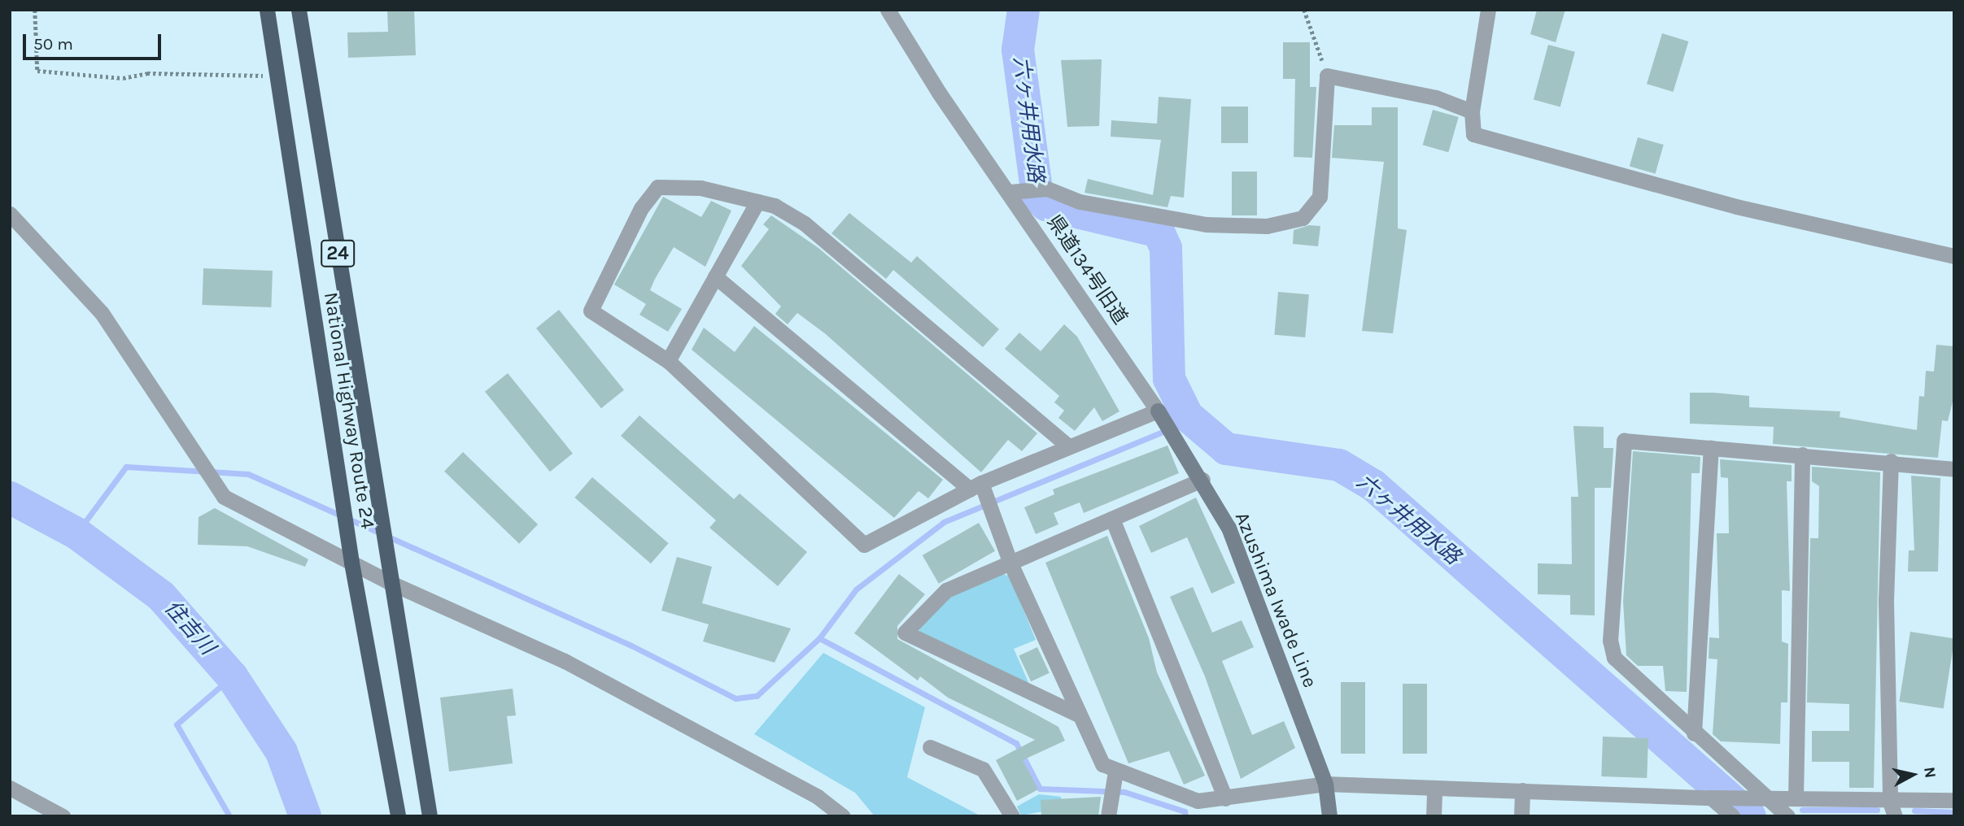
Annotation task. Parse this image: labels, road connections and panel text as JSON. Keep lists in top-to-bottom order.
{
  "streets": {
    "highway": ["24", "National Highway Route 24"],
    "main road": ["Azushima Iwade Line"],
    "street": ["県道134号旧道"]
  },
  "crossings": [
    ["県道134号旧道", "Azushima Iwade Line"]
  ],
  "water": ["六ヶ井用水路", "住吉川"],
  "scale_bar": "50 m",
  "north": "right"
}
